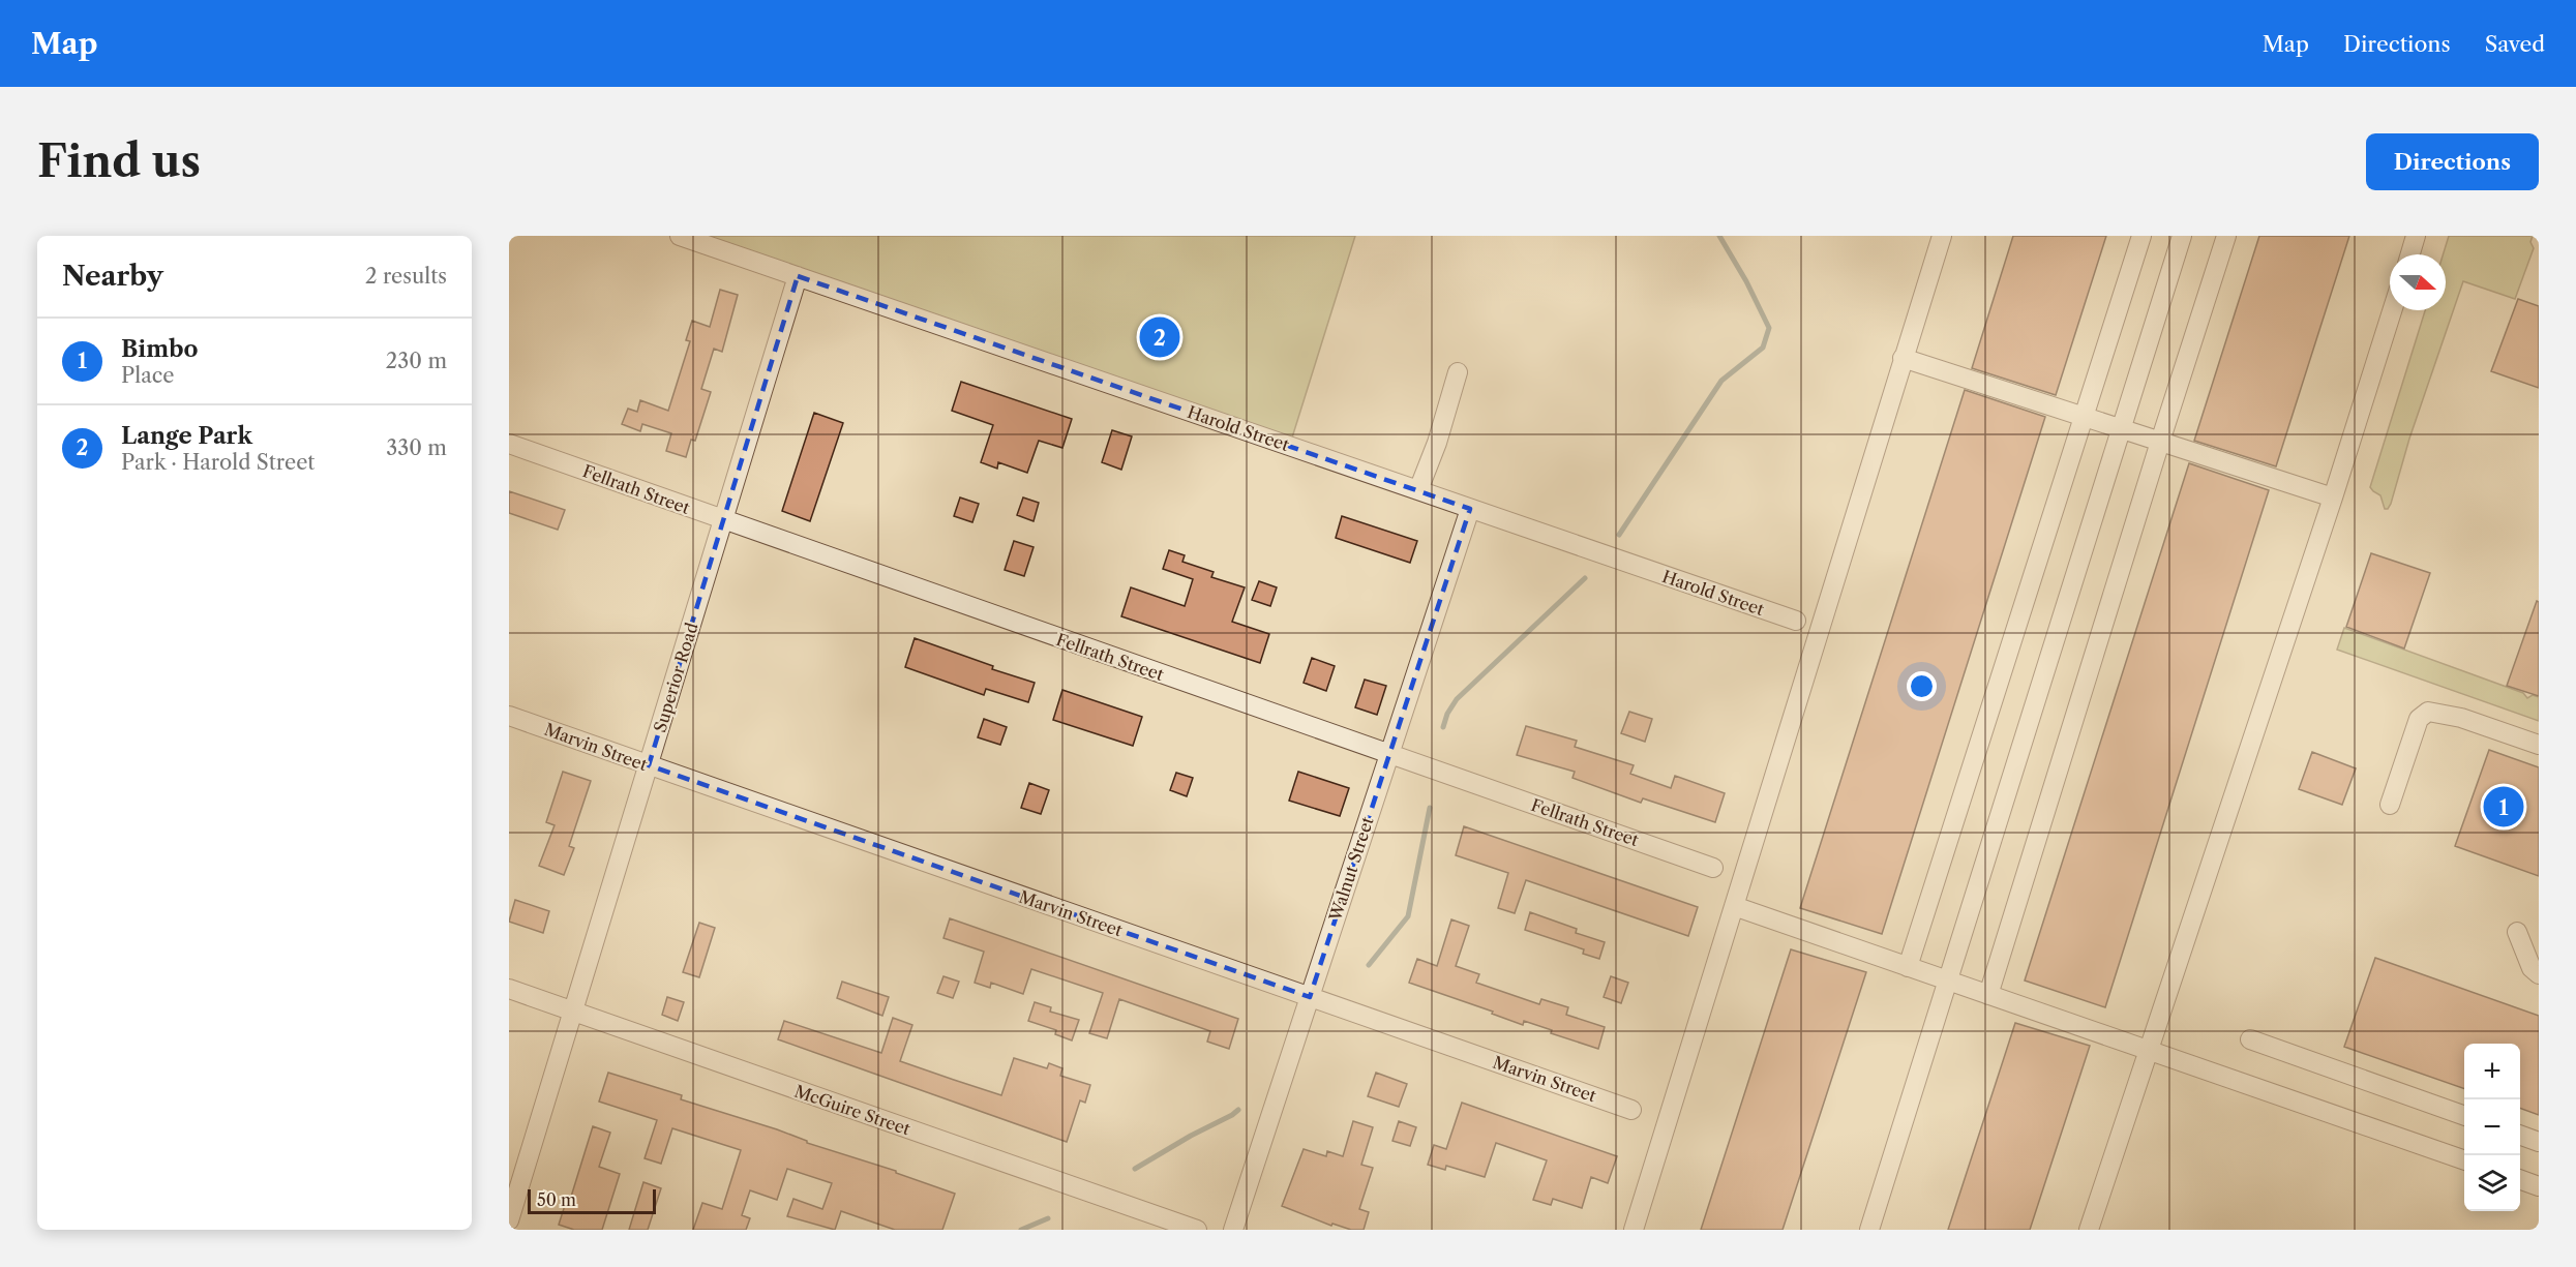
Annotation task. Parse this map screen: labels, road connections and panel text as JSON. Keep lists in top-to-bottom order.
{
  "streets": {
    "street": [
      "Harold Street",
      "Fellrath Street",
      "Superior Road",
      "Marvin Street",
      "Walnut Street",
      "McGuire Street"
    ]
  },
  "crossings": [
    ["Harold Street", "Superior Road"],
    ["Harold Street", "Walnut Street"],
    ["Fellrath Street", "Superior Road"],
    ["Fellrath Street", "Walnut Street"],
    ["Superior Road", "Marvin Street"],
    ["Superior Road", "McGuire Street"],
    ["Marvin Street", "Walnut Street"]
  ],
  "scale_bar": "50 m",
  "north": "right",
  "page": {
    "header": "Map",
    "nav": ["Map", "Directions", "Saved"],
    "buttons": "Directions",
    "title": "Find us",
    "heading": ["Nearby", "2 results"],
    "pins": ["2", "1"],
    "list": [
      {
        "mark": "1",
        "name": "Bimbo",
        "note": "Place",
        "value": "230 m"
      },
      {
        "mark": "2",
        "name": "Lange Park",
        "note": "Park · Harold Street",
        "value": "330 m"
      }
    ],
    "map_buttons": ["+", "−"],
    "scale": "50 m"
  }
}
